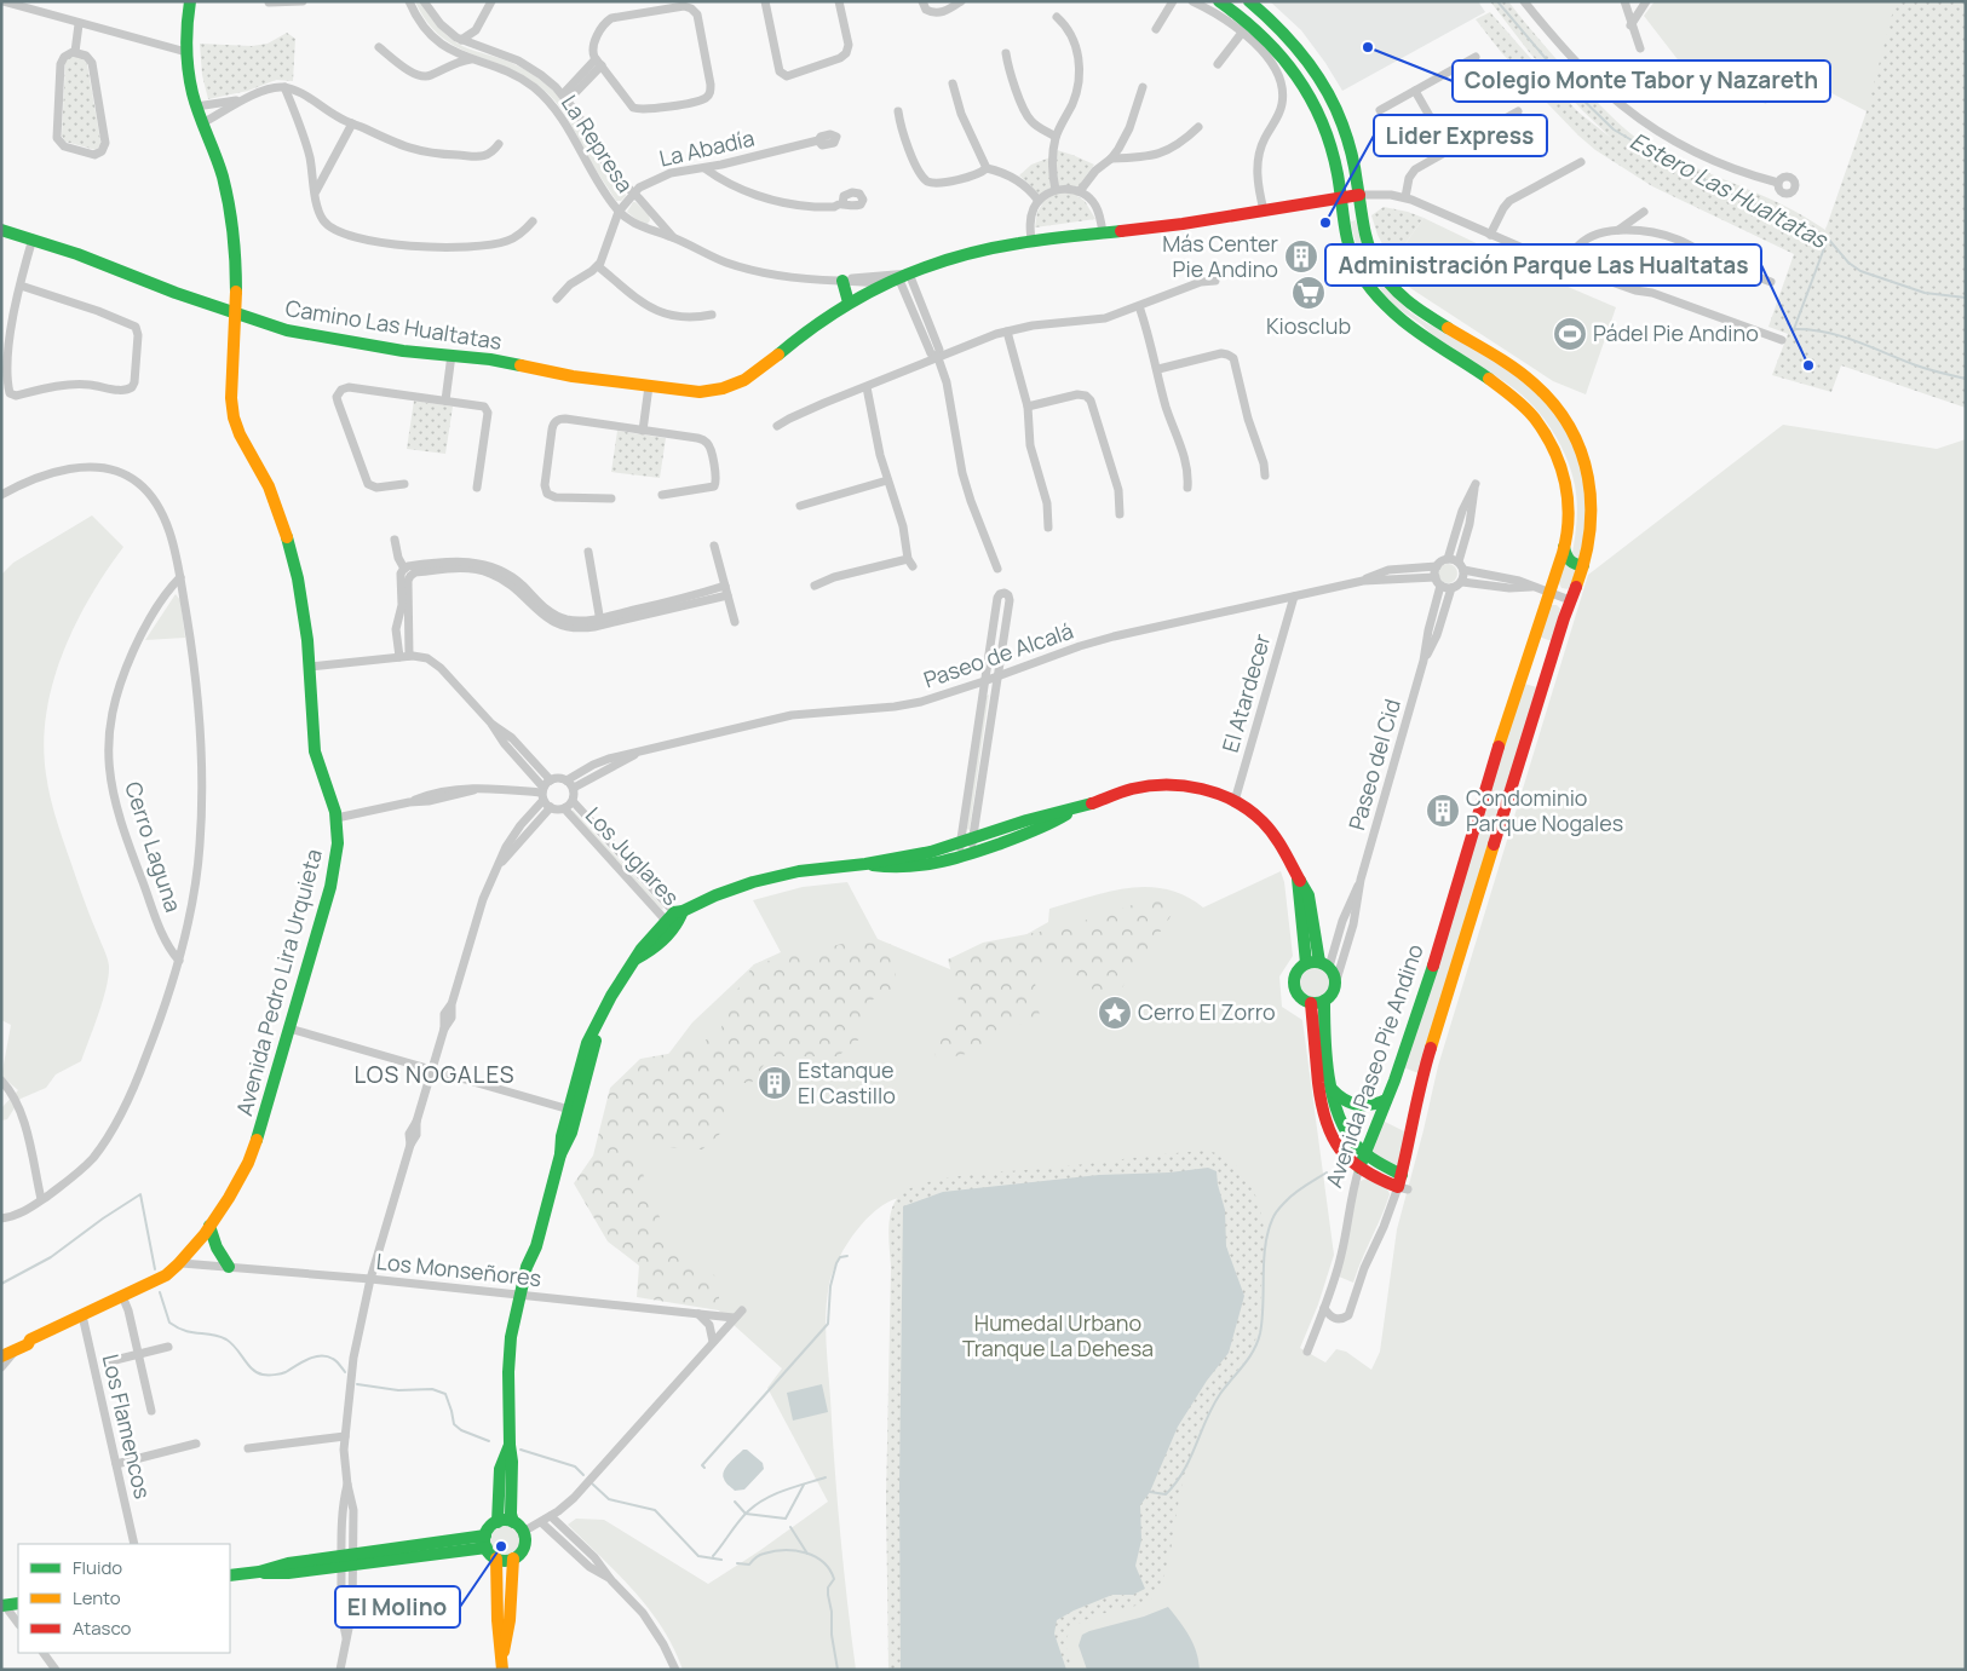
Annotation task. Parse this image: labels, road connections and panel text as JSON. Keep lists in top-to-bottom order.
{
  "streets": {
    "street": [
      "La Represa",
      "La Abadía",
      "Camino Las Hualtatas",
      "Paseo de Alcalá",
      "El Atardecer",
      "Paseo del Cid",
      "Cerro Laguna",
      "Los Juglares",
      "Avenida Pedro Lira Urquieta",
      "Avenida Paseo Pie Andino",
      "Los Monseñores",
      "Los Flamencos"
    ]
  },
  "crossings": [
    ["La Represa", "La Abadía"],
    ["La Represa", "Camino Las Hualtatas"],
    ["Camino Las Hualtatas", "Avenida Pedro Lira Urquieta"],
    ["Camino Las Hualtatas", "Avenida Paseo Pie Andino"],
    ["Paseo de Alcalá", "El Atardecer"],
    ["Paseo de Alcalá", "Paseo del Cid"],
    ["Paseo de Alcalá", "Los Juglares"],
    ["Avenida Pedro Lira Urquieta", "Los Monseñores"],
    ["Avenida Pedro Lira Urquieta", "Los Flamencos"]
  ],
  "districts": ["LOS NOGALES"],
  "water": ["Estero Las Hualtatas"],
  "parks": ["Humedal Urbano Tranque La Dehesa"],
  "places": {
    "other": [
      "Colegio Monte Tabor y Nazareth",
      "Lider Express",
      "Administración Parque Las Hualtatas",
      "El Molino"
    ],
    "building": ["Más Center Pie Andino", "Condominio Parque Nogales", "Estanque El Castillo"],
    "supermarket": ["Kiosclub"],
    "sports": ["Pádel Pie Andino"],
    "place": ["Cerro El Zorro"]
  },
  "legend": ["Fluido", "Lento", "Atasco"]
}
